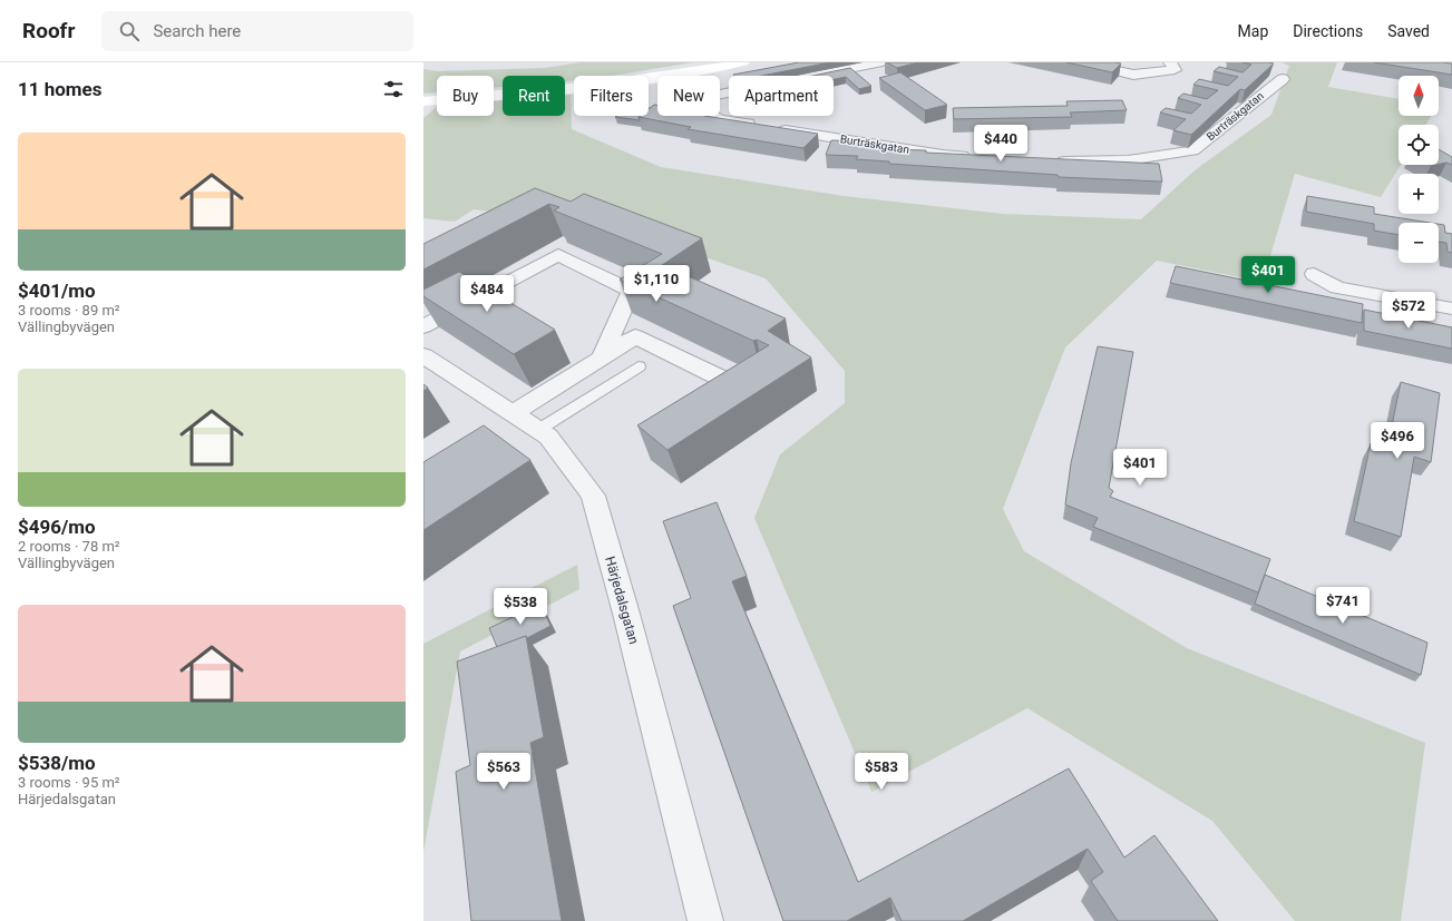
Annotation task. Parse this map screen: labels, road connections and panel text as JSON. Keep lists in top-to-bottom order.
{
  "streets": {
    "street": ["Burträskgatan", "Härjedalsgatan"]
  },
  "north": "top",
  "page": {
    "header": "Roofr",
    "search": "Search here",
    "nav": ["Map", "Directions", "Saved"],
    "heading": "11 homes",
    "map_buttons": ["+", "−"],
    "chip": [
      "Buy",
      "Rent",
      "Filters",
      "New",
      "Apartment"
    ],
    "list": [
      {
        "name": "$401/mo",
        "note": "3 rooms · 89 m² · Vällingbyvägen"
      },
      {
        "name": "$496/mo",
        "note": "2 rooms · 78 m² · Vällingbyvägen"
      },
      {
        "name": "$538/mo",
        "note": "3 rooms · 95 m² · Härjedalsgatan"
      }
    ],
    "price": [
      "$440",
      "$401",
      "$1,110",
      "$484",
      "$572",
      "$496",
      "$401",
      "$741",
      "$538",
      "$563",
      "$583"
    ]
  }
}
